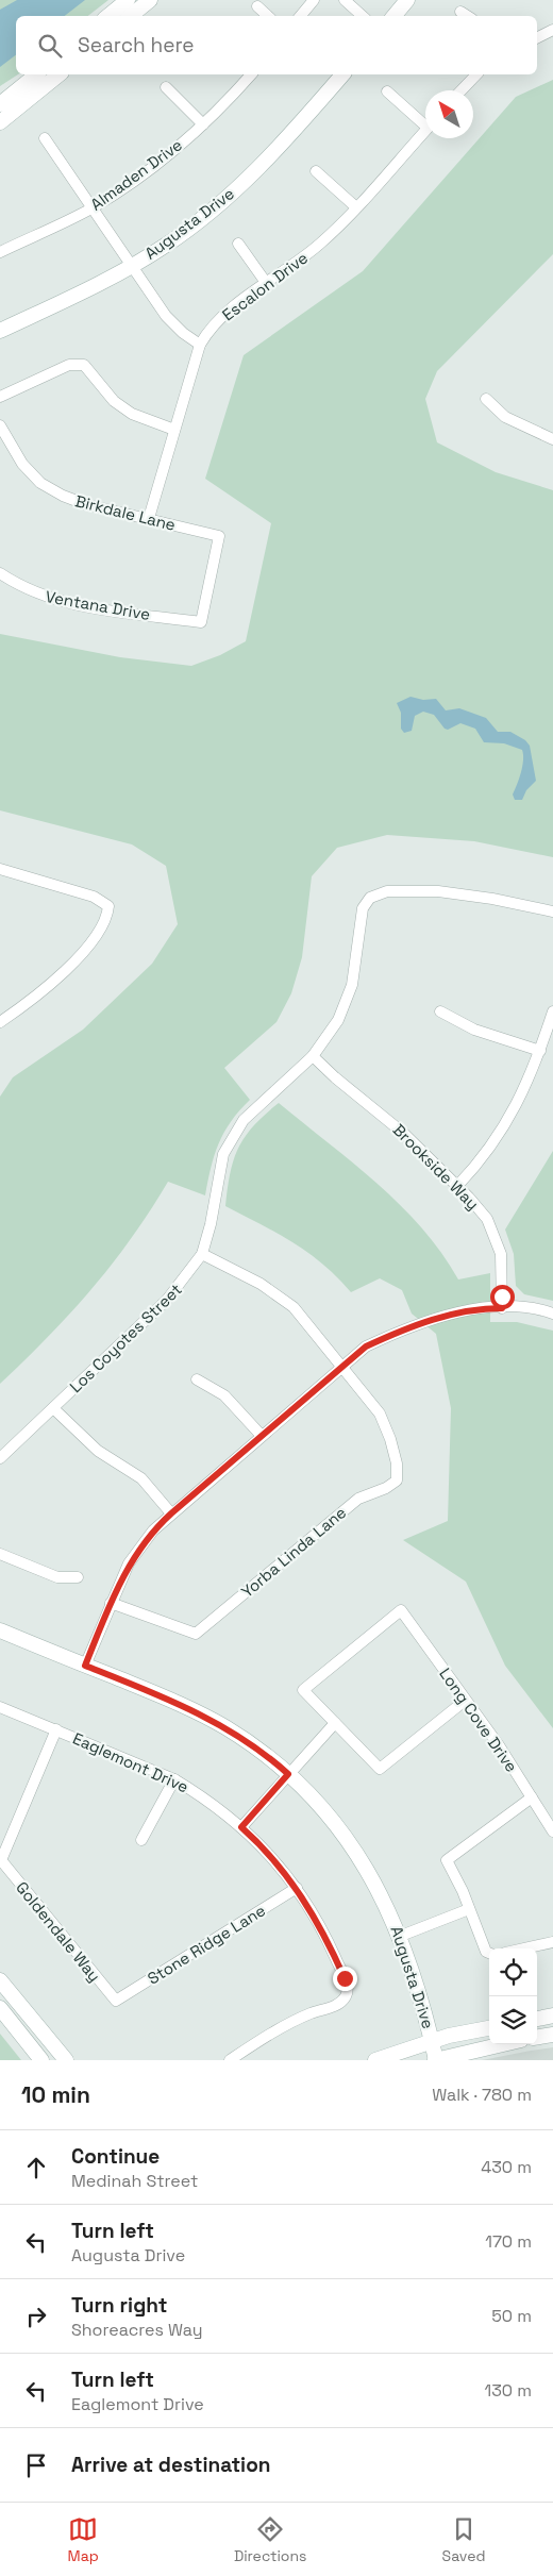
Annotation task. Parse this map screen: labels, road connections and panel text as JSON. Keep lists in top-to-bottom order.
{
  "streets": {
    "street": [
      "Almaden Drive",
      "Augusta Drive",
      "Escalon Drive",
      "Birkdale Lane",
      "Ventana Drive",
      "Brookside Way",
      "Los Coyotes Street",
      "Yorba Linda Lane",
      "Long Cove Drive",
      "Eaglemont Drive",
      "Goldendale Way",
      "Stone Ridge Lane"
    ]
  },
  "crossings": [
    ["Escalon Drive", "Birkdale Lane"],
    ["Birkdale Lane", "Ventana Drive"],
    ["Brookside Way", "Los Coyotes Street"],
    ["Eaglemont Drive", "Stone Ridge Lane"],
    ["Goldendale Way", "Stone Ridge Lane"]
  ],
  "north": "top left",
  "page": {
    "search": "Search here",
    "heading": ["10 min", "Walk · 780 m"],
    "list": [
      ["Continue", "Medinah Street", "430 m"],
      ["Turn left", "Augusta Drive", "170 m"],
      ["Turn right", "Shoreacres Way", "50 m"],
      ["Turn left", "Eaglemont Drive", "130 m"],
      "Arrive at destination"
    ],
    "nav": ["Map", "Directions", "Saved"]
  }
}
